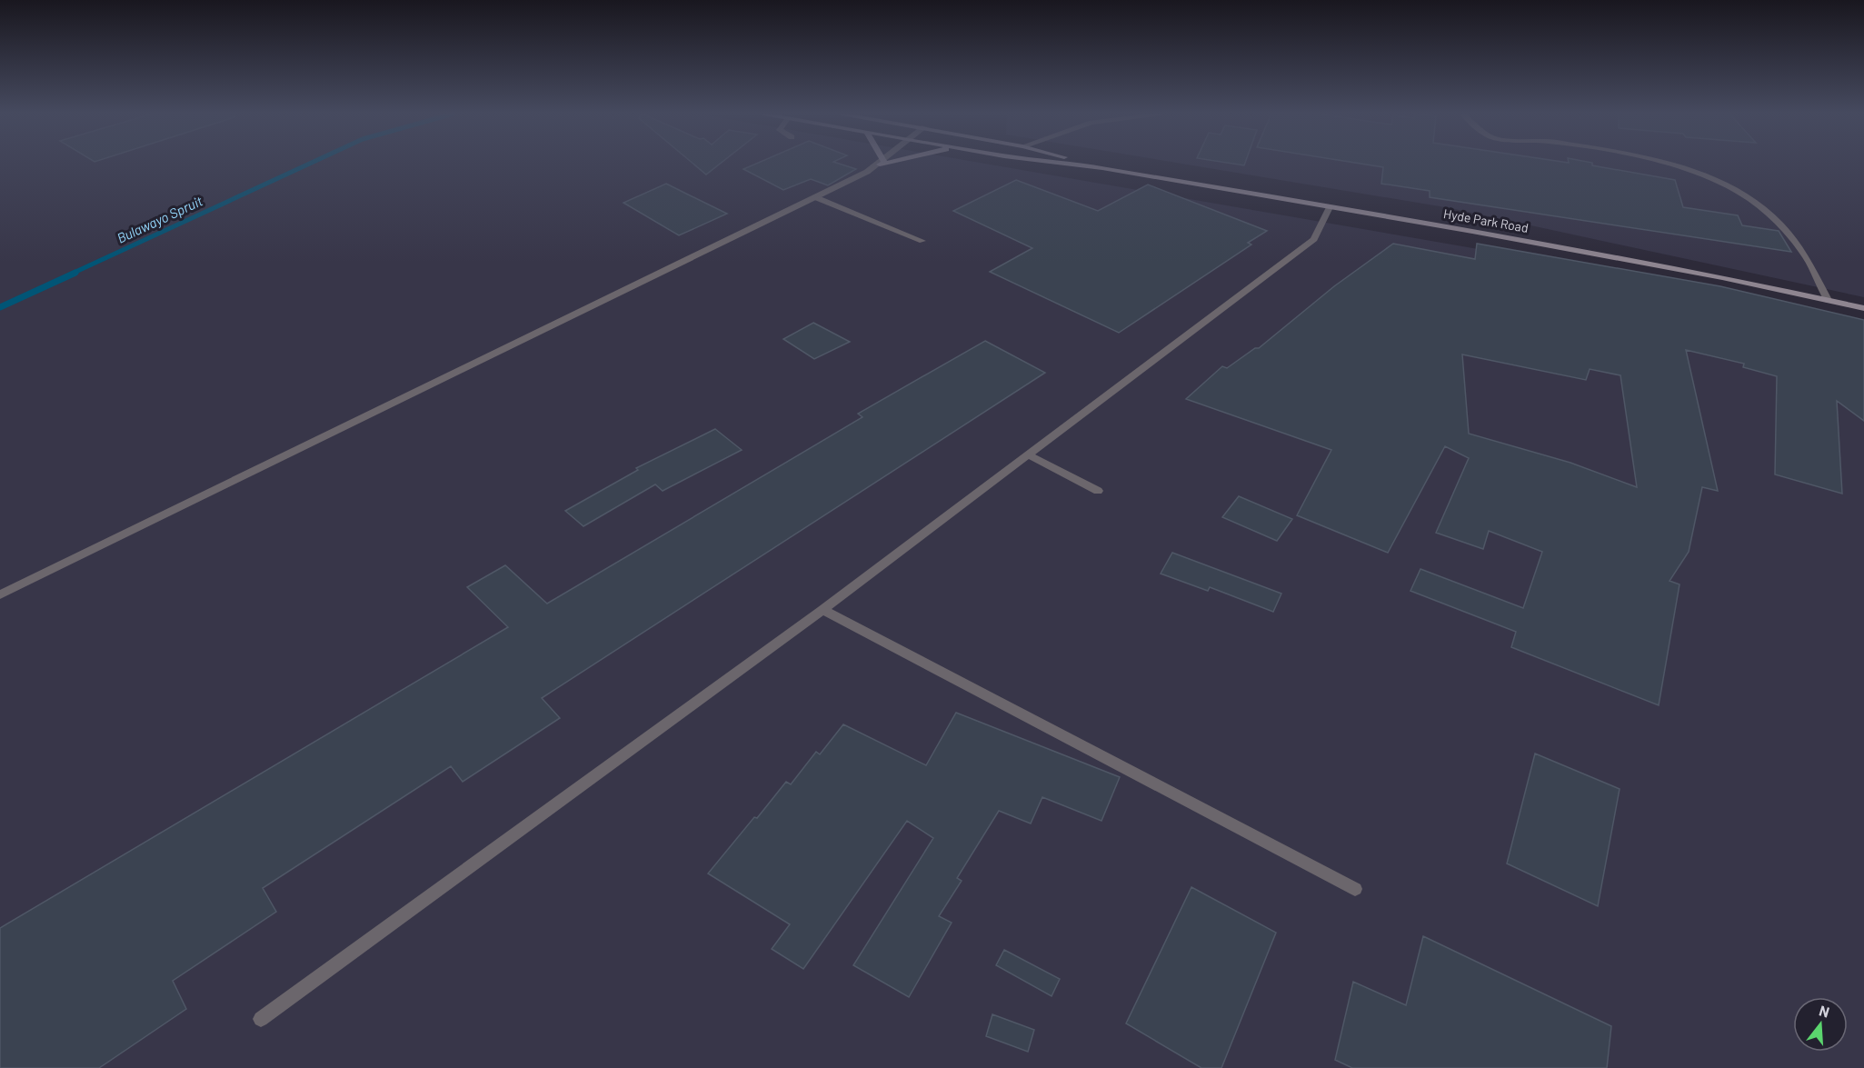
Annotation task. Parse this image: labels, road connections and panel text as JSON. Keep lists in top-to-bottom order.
{
  "streets": {
    "street": ["Hyde Park Road"]
  },
  "water": ["Bulawayo Spruit"],
  "north": "top"
}
